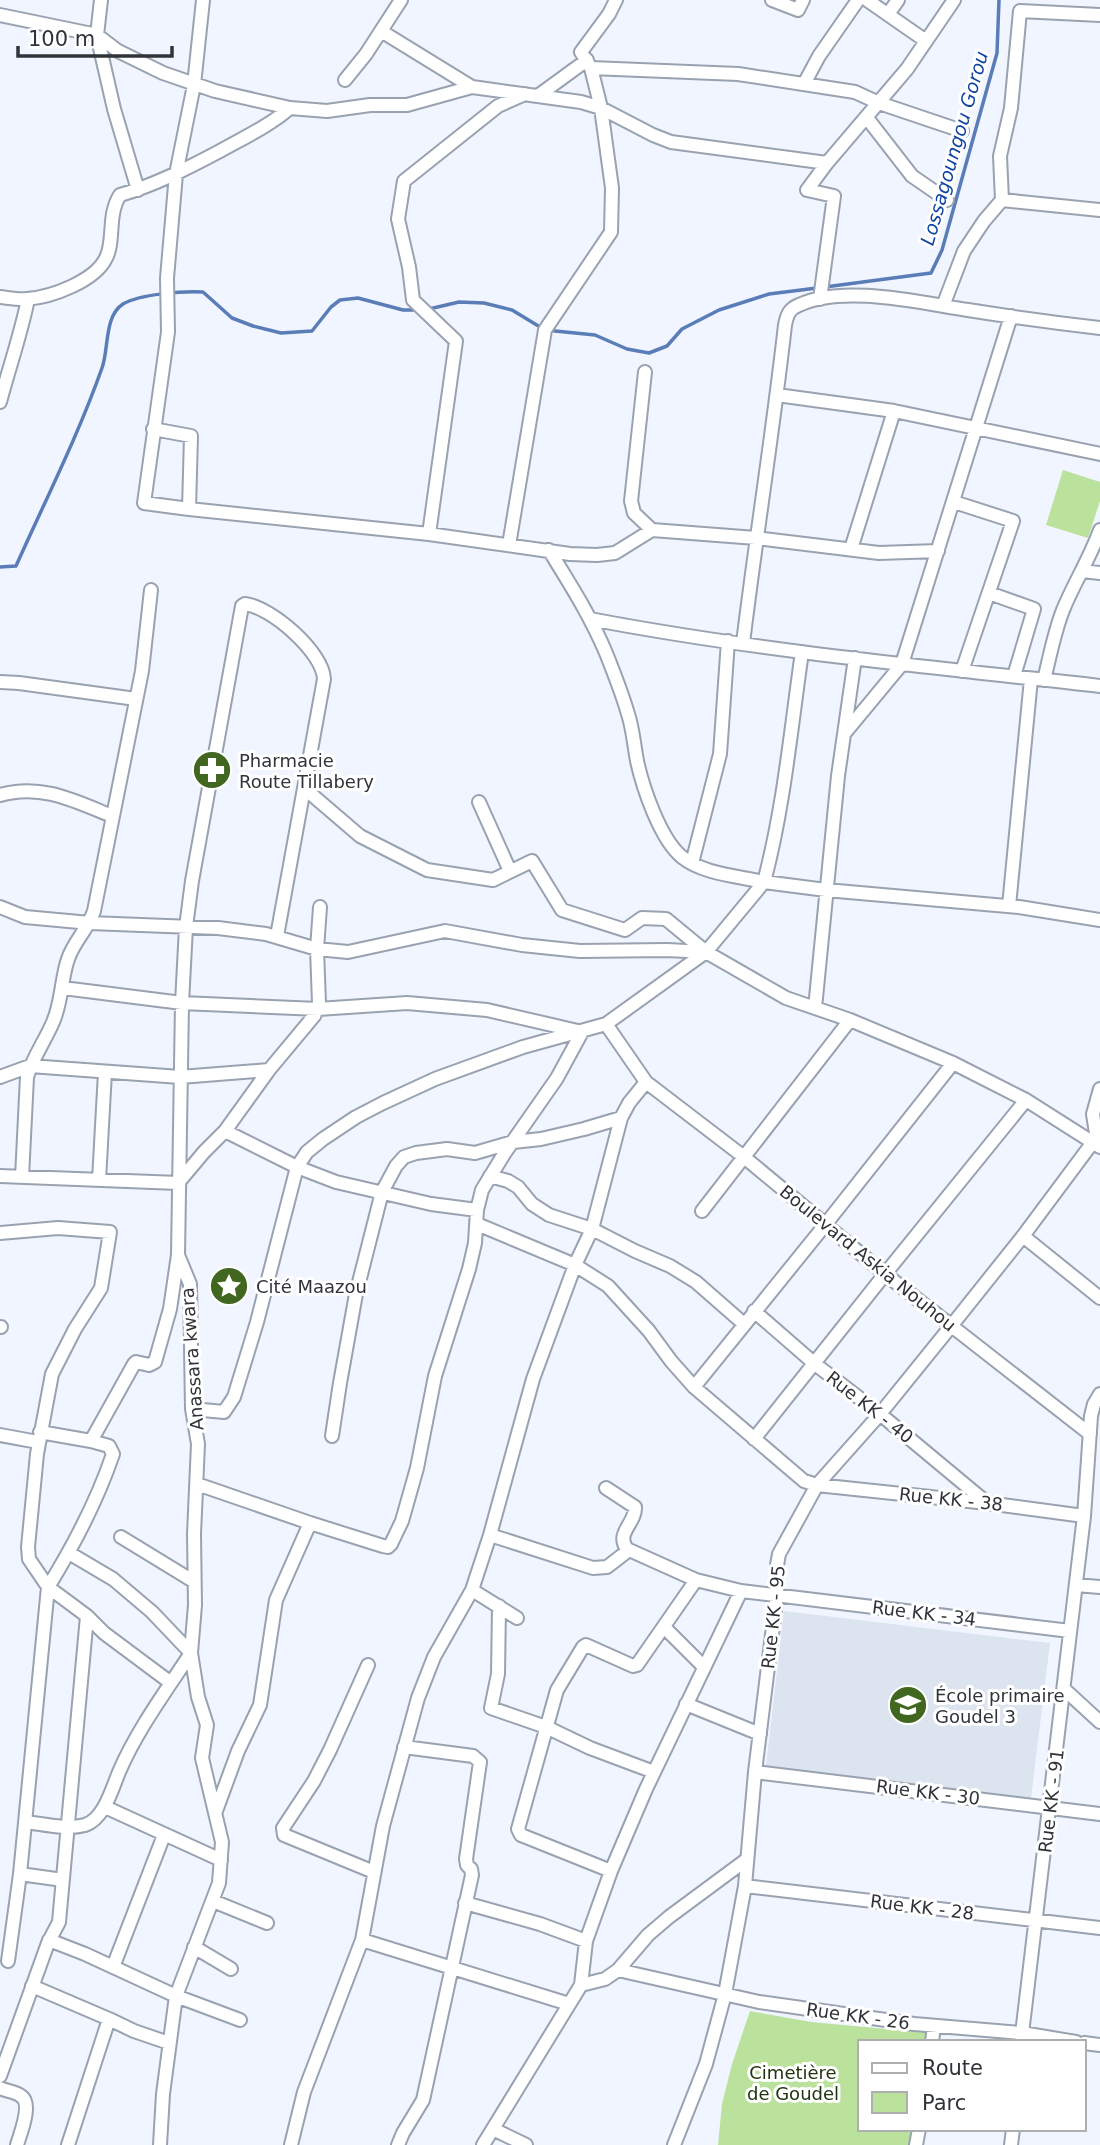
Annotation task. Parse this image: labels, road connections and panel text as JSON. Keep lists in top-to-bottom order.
{
  "streets": {
    "street": [
      "Boulevard Askia Nouhou",
      "Anassara kwara",
      "Rue KK - 40",
      "Rue KK - 38",
      "Rue KK - 34",
      "Rue KK - 95",
      "Rue KK - 30",
      "Rue KK - 91",
      "Rue KK - 28",
      "Rue KK - 26"
    ]
  },
  "crossings": [
    ["Boulevard Askia Nouhou", "Rue KK - 95"],
    ["Boulevard Askia Nouhou", "Rue KK - 91"],
    ["Rue KK - 40", "Rue KK - 38"],
    ["Rue KK - 40", "Rue KK - 95"],
    ["Rue KK - 38", "Rue KK - 95"],
    ["Rue KK - 38", "Rue KK - 91"],
    ["Rue KK - 34", "Rue KK - 95"],
    ["Rue KK - 34", "Rue KK - 91"],
    ["Rue KK - 95", "Rue KK - 30"],
    ["Rue KK - 95", "Rue KK - 28"],
    ["Rue KK - 95", "Rue KK - 26"],
    ["Rue KK - 30", "Rue KK - 91"],
    ["Rue KK - 91", "Rue KK - 28"],
    ["Rue KK - 91", "Rue KK - 26"]
  ],
  "water": ["Lossagoungou Gorou"],
  "parks": ["Cimetière de Goudel"],
  "places": {
    "pharmacy": ["Pharmacie Route Tillabery"],
    "place": ["Cité Maazou"],
    "school or university": ["École primaire Goudel 3"]
  },
  "legend": ["Route", "Parc"],
  "scale_bar": "100 m"
}
